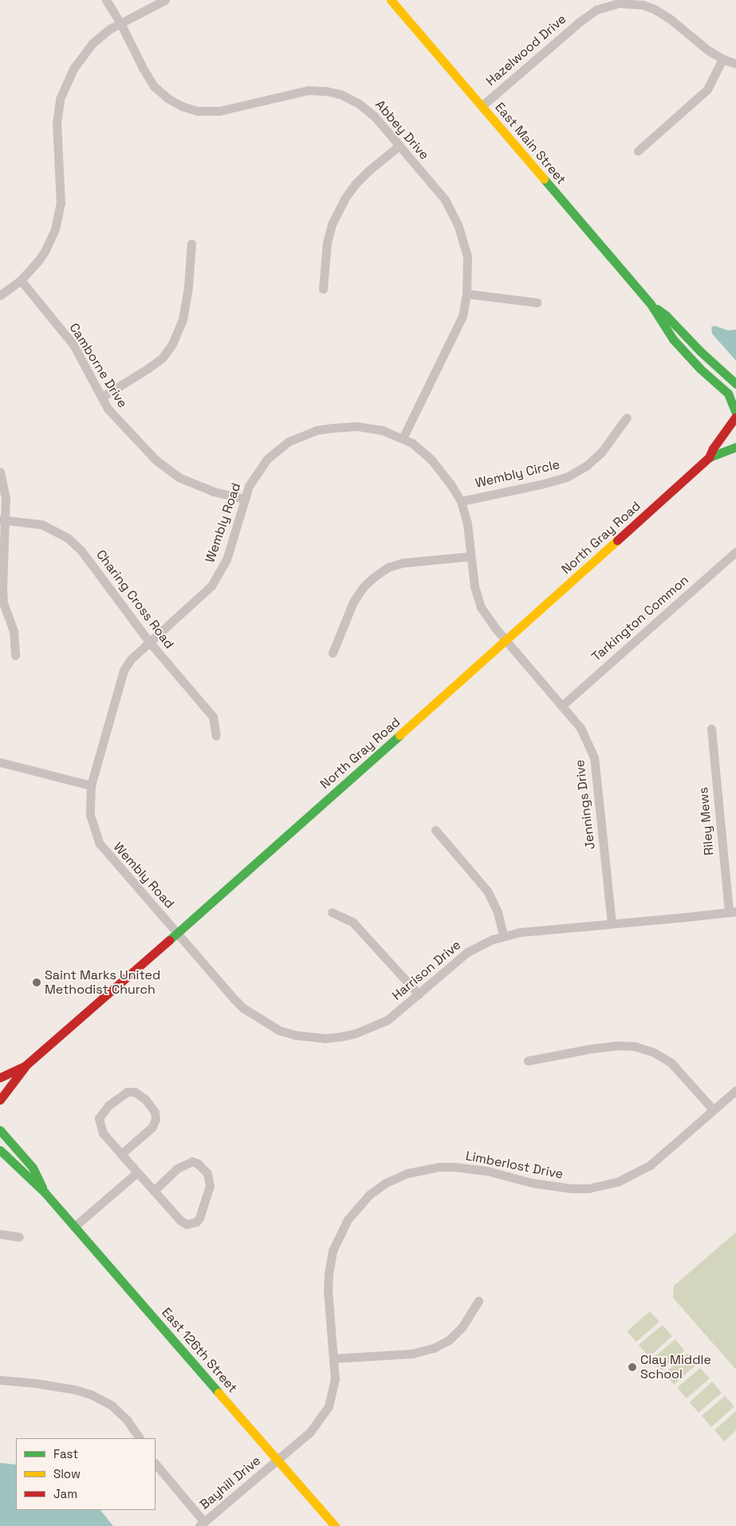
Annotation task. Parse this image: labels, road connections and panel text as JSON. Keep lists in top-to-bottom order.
{
  "streets": {
    "street": [
      "Hazelwood Drive",
      "Abbey Drive",
      "East Main Street",
      "Camborne Drive",
      "Wembly Circle",
      "Wembly Road",
      "North Gray Road",
      "Charing Cross Road",
      "Tarkington Common",
      "Jennings Drive",
      "Riley Mews",
      "Harrison Drive",
      "Limberlost Drive",
      "East 126th Street",
      "Bayhill Drive"
    ]
  },
  "crossings": [
    ["Hazelwood Drive", "East Main Street"],
    ["Abbey Drive", "Wembly Road"],
    ["East Main Street", "North Gray Road"],
    ["Camborne Drive", "Wembly Road"],
    ["Wembly Circle", "Wembly Road"],
    ["Wembly Road", "North Gray Road"],
    ["Wembly Road", "Charing Cross Road"],
    ["Wembly Road", "Jennings Drive"],
    ["Wembly Road", "Harrison Drive"],
    ["North Gray Road", "Jennings Drive"],
    ["North Gray Road", "Harrison Drive"],
    ["Tarkington Common", "Jennings Drive"],
    ["Jennings Drive", "Harrison Drive"],
    ["Riley Mews", "Harrison Drive"],
    ["Limberlost Drive", "East 126th Street"],
    ["Limberlost Drive", "Bayhill Drive"],
    ["East 126th Street", "Bayhill Drive"]
  ],
  "places": ["Saint Marks United Methodist Church", "Clay Middle School"],
  "legend": ["Fast", "Slow", "Jam"]
}
